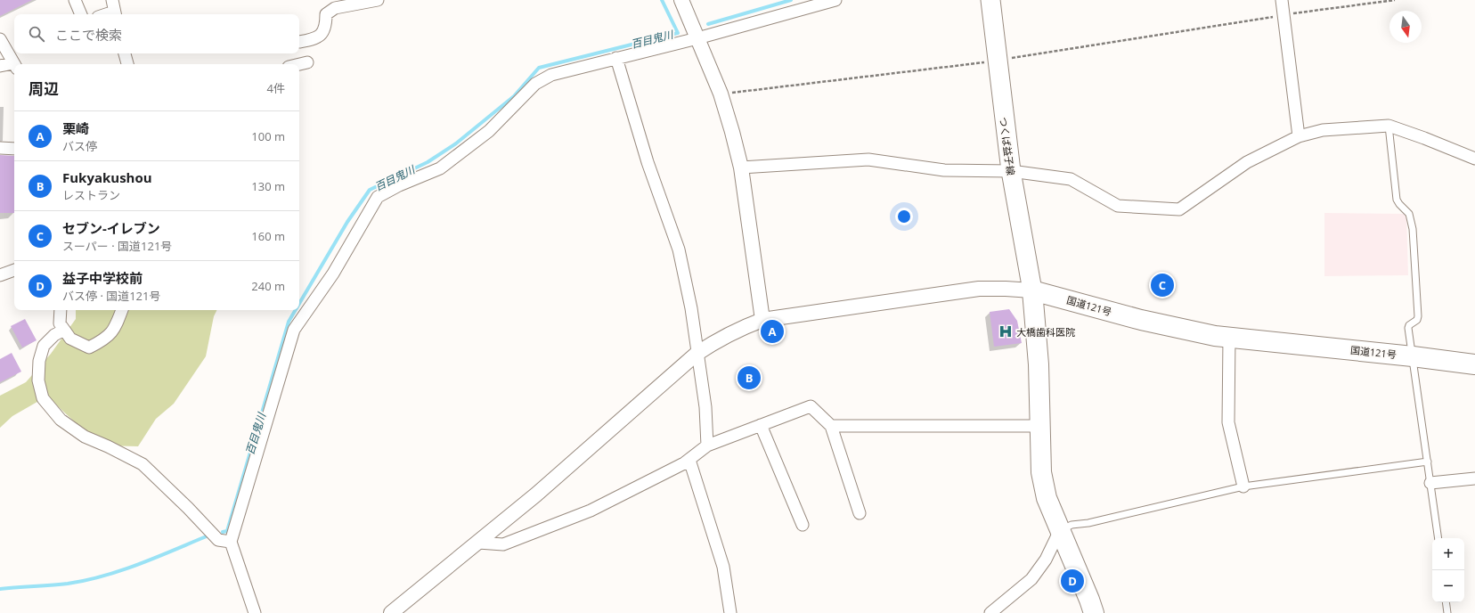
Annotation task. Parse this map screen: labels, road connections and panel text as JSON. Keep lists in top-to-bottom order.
{
  "streets": {
    "highway": ["国道121号"],
    "main road": ["つくば益子線"]
  },
  "crossings": [
    ["つくば益子線", "国道121号"]
  ],
  "water": ["百目鬼川"],
  "places": {
    "hospital": ["大橋歯科医院"]
  },
  "north": "bottom",
  "page": {
    "search": "ここで検索",
    "heading": ["周辺", "4件"],
    "list": [
      {
        "mark": "A",
        "name": "栗崎",
        "note": "バス停",
        "value": "100 m"
      },
      {
        "mark": "B",
        "name": "Fukyakushou",
        "note": "レストラン",
        "value": "130 m"
      },
      {
        "mark": "C",
        "name": "セブン-イレブン",
        "note": "スーパー · 国道121号",
        "value": "160 m"
      },
      {
        "mark": "D",
        "name": "益子中学校前",
        "note": "バス停 · 国道121号",
        "value": "240 m"
      }
    ],
    "pins": [
      "C",
      "A",
      "B",
      "D"
    ],
    "map_buttons": ["+", "−"]
  }
}
